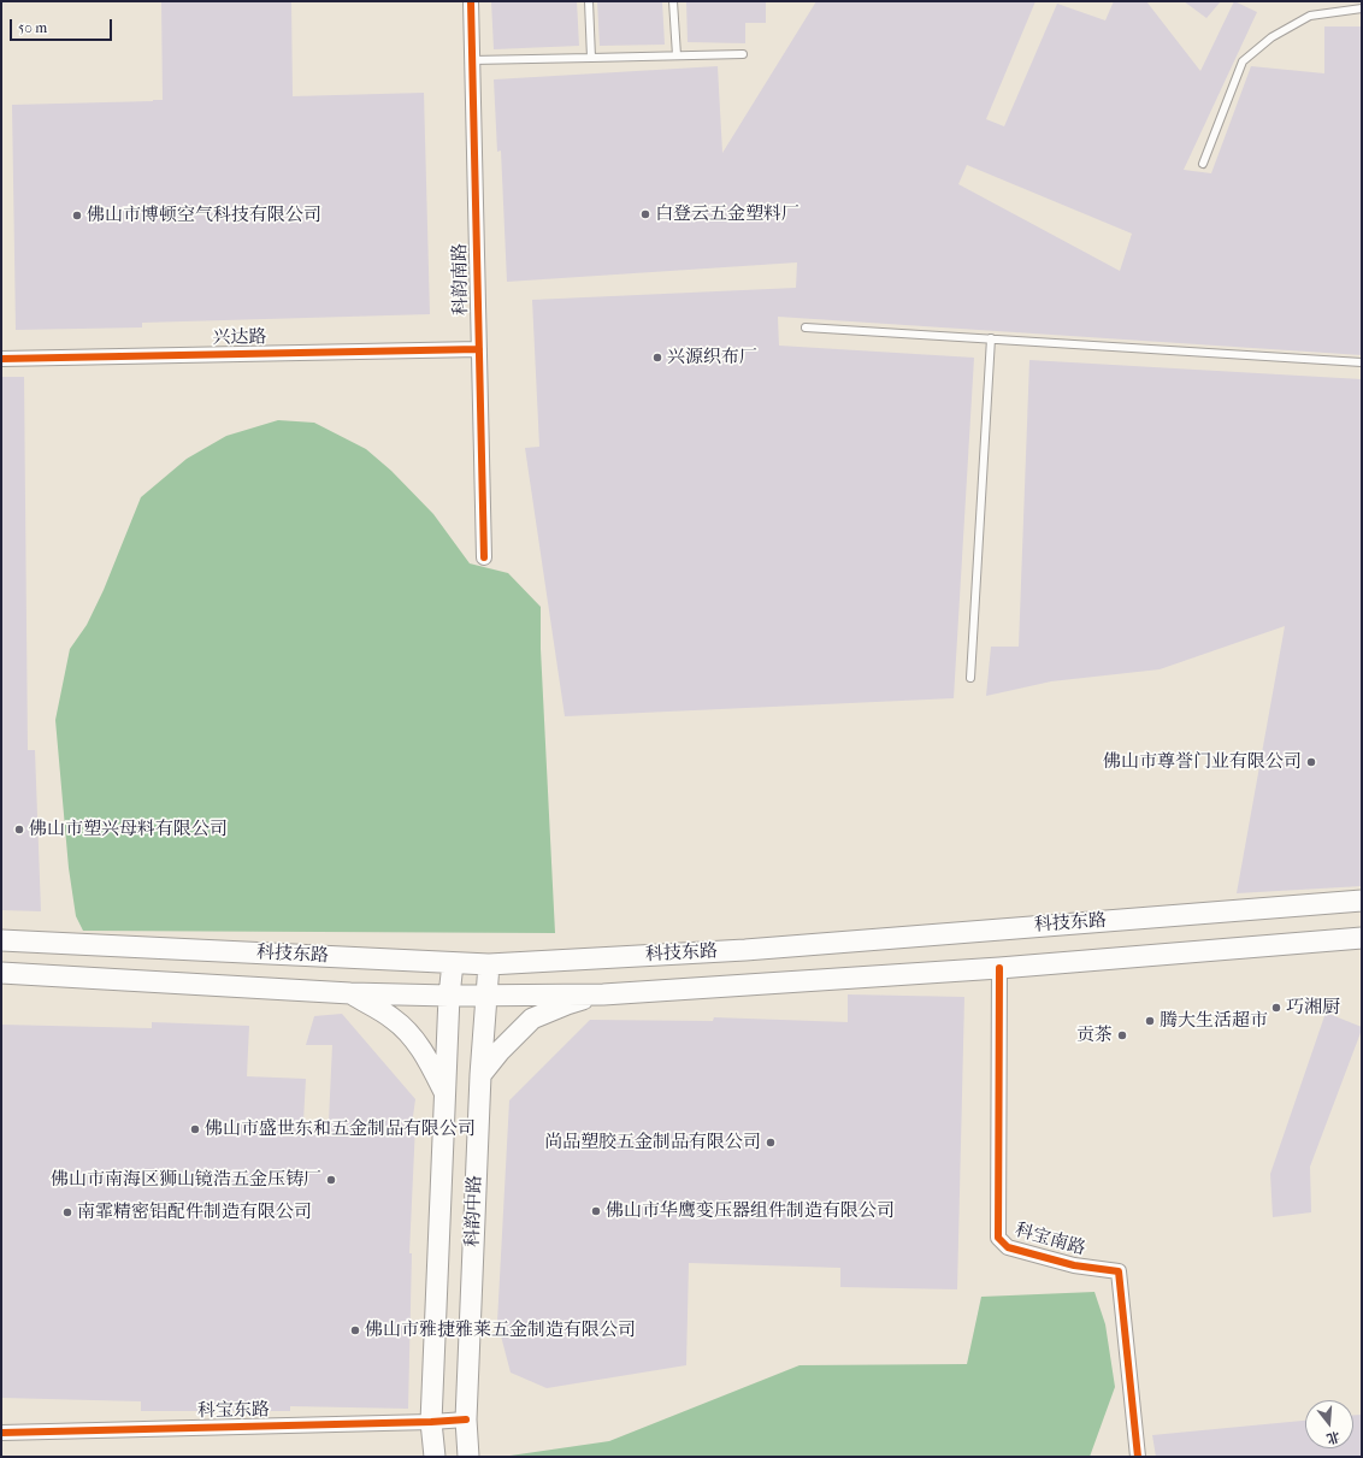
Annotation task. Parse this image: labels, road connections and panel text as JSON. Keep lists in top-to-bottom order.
{
  "streets": {
    "main road": ["科技东路", "科韵中路"],
    "street": [
      "科韵南路",
      "兴达路",
      "科宝南路",
      "科宝东路"
    ]
  },
  "crossings": [
    ["科韵南路", "兴达路"],
    ["科技东路", "科韵中路"],
    ["科技东路", "科宝南路"],
    ["科韵中路", "科宝东路"]
  ],
  "places": [
    "白登云五金塑料厂",
    "佛山市博顿空气科技有限公司",
    "兴源织布厂",
    "佛山市尊誉门业有限公司",
    "佛山市塑兴母料有限公司",
    "巧湘厨",
    "腾大生活超市",
    "贡茶",
    "佛山市盛世东和五金制品有限公司",
    "尚品塑胶五金制品有限公司",
    "佛山市南海区狮山镜浩五金压铸厂",
    "佛山市华鹰变压器组件制造有限公司",
    "南霏精密铝配件制造有限公司",
    "佛山市雅捷雅莱五金制造有限公司"
  ],
  "scale_bar": "50 m",
  "north": "bottom"
}
